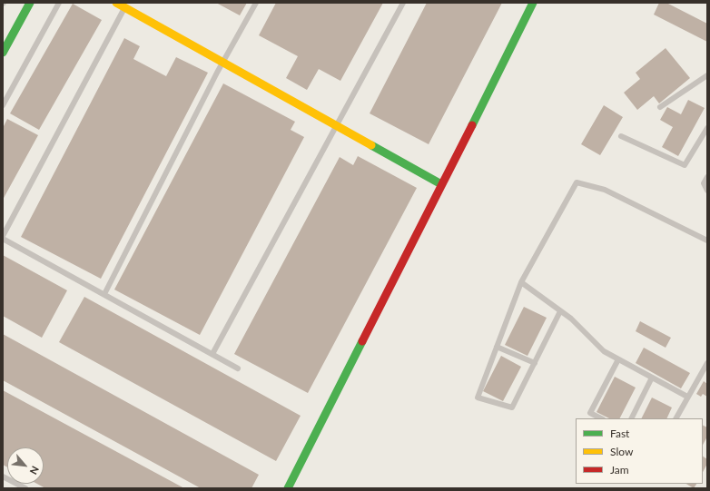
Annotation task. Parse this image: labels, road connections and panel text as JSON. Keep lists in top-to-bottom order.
{
  "legend": ["Fast", "Slow", "Jam"],
  "north": "bottom right"
}
